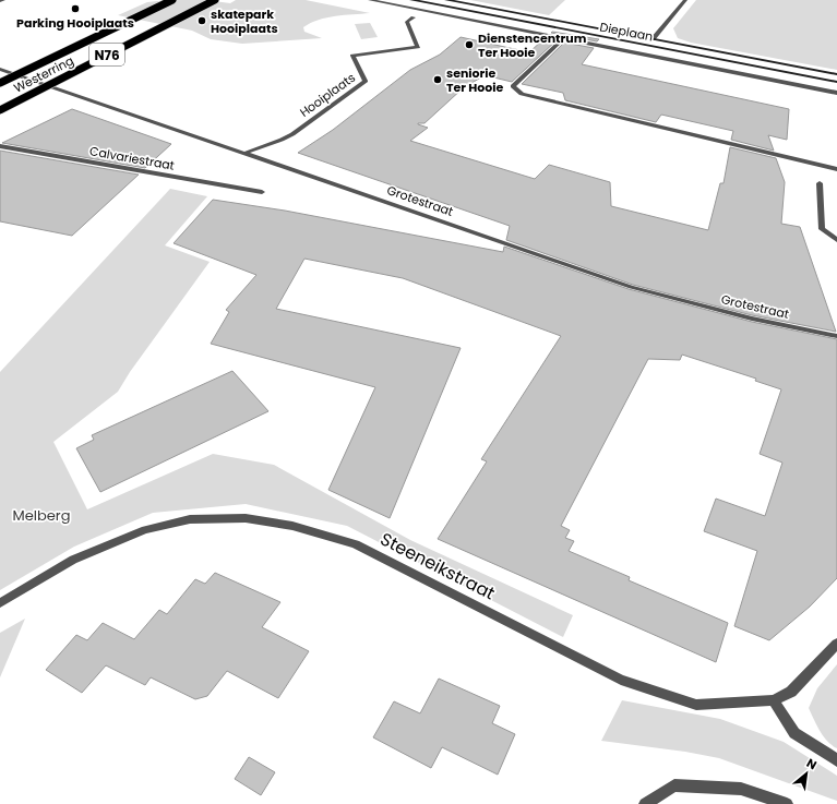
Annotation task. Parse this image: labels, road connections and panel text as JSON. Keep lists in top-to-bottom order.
{
  "streets": {
    "highway": ["N76", "Westerring"],
    "main road": ["Dieplaan"],
    "street": [
      "Hooiplaats",
      "Calvariestraat",
      "Grotestraat",
      "Steeneikstraat"
    ]
  },
  "crossings": [
    ["Hooiplaats", "Grotestraat"]
  ],
  "parks": ["Melberg"],
  "places": [
    "Parking Hooiplaats",
    "skatepark Hooiplaats",
    "Dienstencentrum Ter Hooie",
    "seniorie Ter Hooie"
  ],
  "north": "top right"
}
